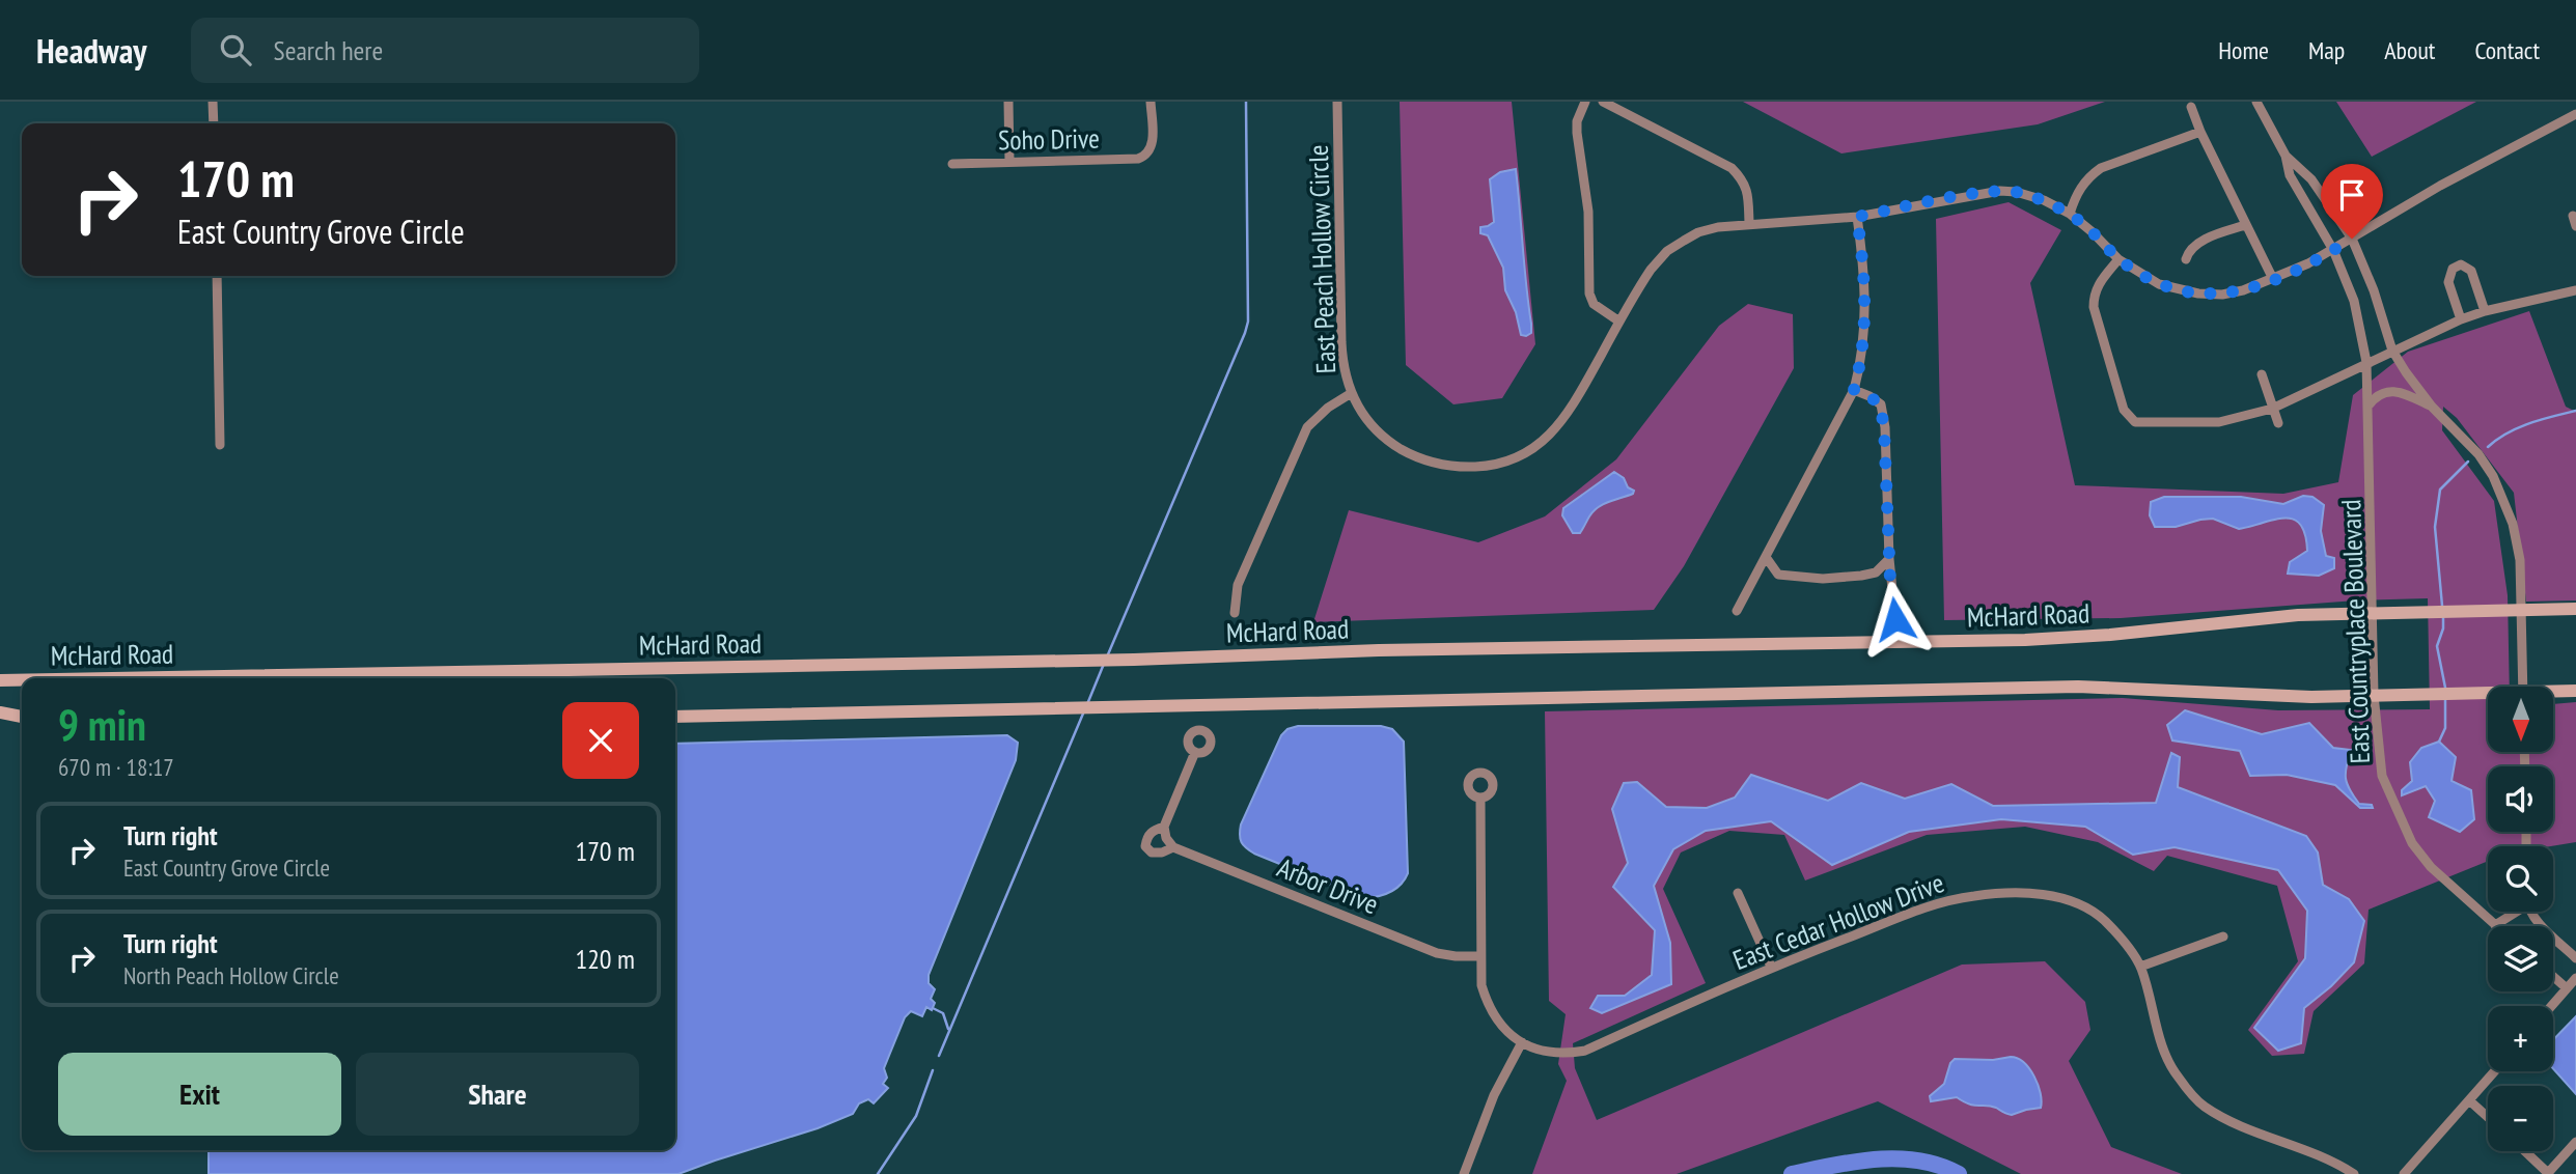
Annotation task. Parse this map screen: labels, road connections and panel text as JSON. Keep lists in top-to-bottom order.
{
  "streets": {
    "main road": ["McHard Road"],
    "street": [
      "Soho Drive",
      "East Peach Hollow Circle",
      "East Countryplace Boulevard",
      "Arbor Drive",
      "East Cedar Hollow Drive"
    ]
  },
  "crossings": [
    ["East Peach Hollow Circle", "East Countryplace Boulevard"],
    ["McHard Road", "East Countryplace Boulevard"]
  ],
  "north": "bottom",
  "page": {
    "header": "Headway",
    "search": "Search here",
    "nav": [
      "Home",
      "Map",
      "About",
      "Contact"
    ],
    "turn": ["170 m", "East Country Grove Circle"],
    "heading": ["9 min", "670 m · 18:17"],
    "map_buttons": ["+", "−"],
    "list": [
      {
        "name": "Turn right",
        "note": "East Country Grove Circle",
        "value": "170 m"
      },
      {
        "name": "Turn right",
        "note": "North Peach Hollow Circle",
        "value": "120 m"
      }
    ],
    "buttons": ["Exit", "Share"]
  }
}
